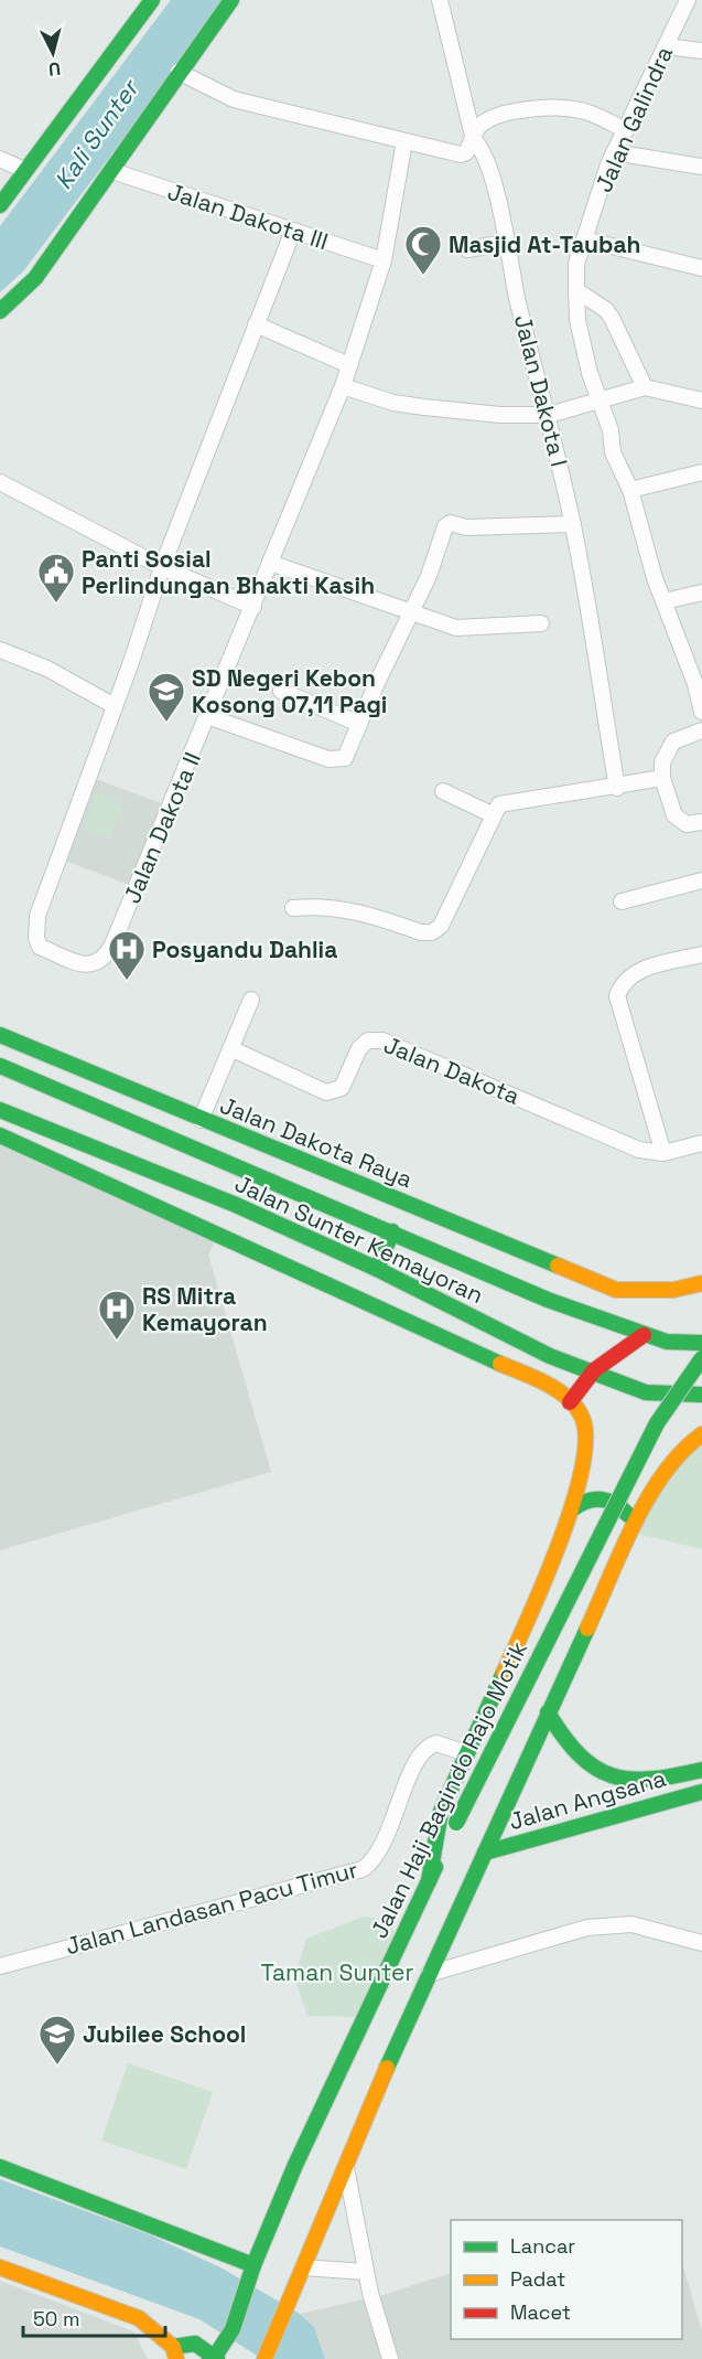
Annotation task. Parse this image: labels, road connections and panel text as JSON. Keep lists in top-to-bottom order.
{
  "streets": {
    "main road": [
      "Jalan Dakota Raya",
      "Jalan Sunter Kemayoran",
      "Jalan Haji Bagindo Rajo Motik",
      "Jalan Angsana"
    ],
    "street": [
      "Jalan Galindra",
      "Jalan Dakota III",
      "Jalan Dakota I",
      "Jalan Dakota II",
      "Jalan Dakota",
      "Jalan Landasan Pacu Timur"
    ]
  },
  "crossings": [
    ["Jalan Dakota III", "Jalan Dakota II"]
  ],
  "water": ["Kali Sunter"],
  "parks": ["Taman Sunter"],
  "places": {
    "mosque": ["Masjid At-Taubah"],
    "public building": ["Panti Sosial Perlindungan Bhakti Kasih"],
    "school or university": ["SD Negeri Kebon Kosong 07,11 Pagi", "Jubilee School"],
    "hospital": ["Posyandu Dahlia", "RS Mitra Kemayoran"]
  },
  "legend": ["Lancar", "Padat", "Macet"],
  "scale_bar": "50 m",
  "north": "bottom"
}
